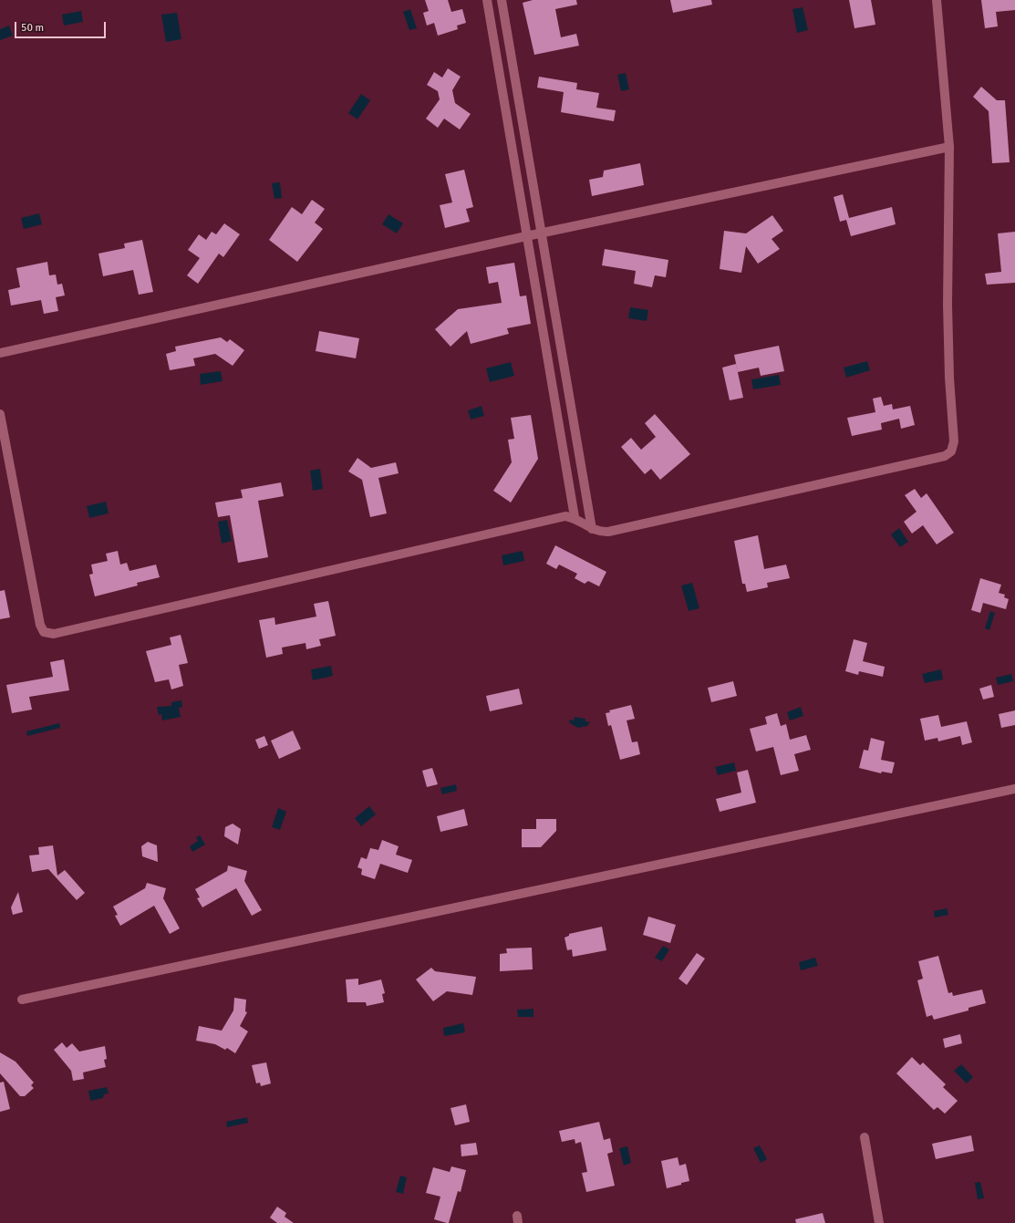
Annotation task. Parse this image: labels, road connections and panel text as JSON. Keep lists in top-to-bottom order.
{
  "scale_bar": "50 m"
}
